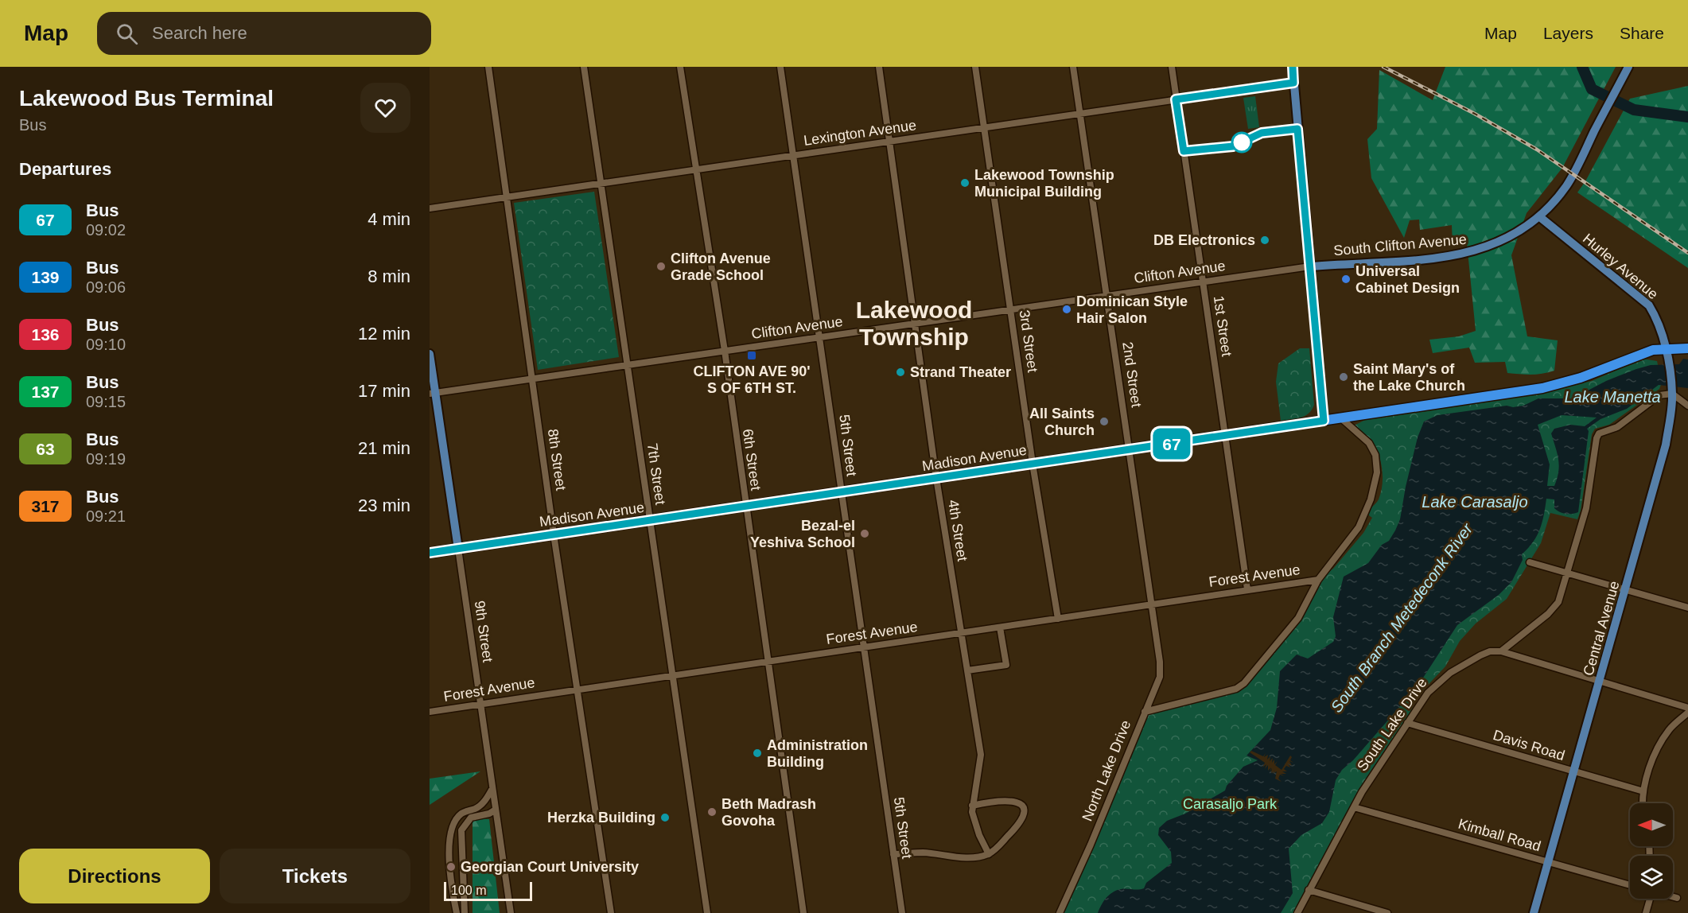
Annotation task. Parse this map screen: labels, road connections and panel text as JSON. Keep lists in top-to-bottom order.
{
  "streets": {
    "highway": ["Madison Avenue"],
    "main road": [
      "South Clifton Avenue",
      "Hurley Avenue",
      "Central Avenue",
      "9th Street"
    ],
    "street": [
      "Lexington Avenue",
      "Clifton Avenue",
      "1st Street",
      "3rd Street",
      "2nd Street",
      "5th Street",
      "8th Street",
      "6th Street",
      "7th Street",
      "4th Street",
      "Forest Avenue",
      "South Lake Drive",
      "Davis Road",
      "North Lake Drive",
      "Kimball Road"
    ]
  },
  "crossings": [
    ["Lexington Avenue", "1st Street"],
    ["Lexington Avenue", "3rd Street"],
    ["Lexington Avenue", "2nd Street"],
    ["Lexington Avenue", "5th Street"],
    ["Lexington Avenue", "8th Street"],
    ["Lexington Avenue", "6th Street"],
    ["Lexington Avenue", "7th Street"],
    ["Lexington Avenue", "4th Street"],
    ["South Clifton Avenue", "Hurley Avenue"],
    ["South Clifton Avenue", "Clifton Avenue"],
    ["Hurley Avenue", "Madison Avenue"],
    ["Hurley Avenue", "Central Avenue"],
    ["Clifton Avenue", "1st Street"],
    ["Clifton Avenue", "3rd Street"],
    ["Clifton Avenue", "2nd Street"],
    ["Clifton Avenue", "5th Street"],
    ["Clifton Avenue", "8th Street"],
    ["Clifton Avenue", "6th Street"],
    ["Clifton Avenue", "7th Street"],
    ["Clifton Avenue", "4th Street"],
    ["Clifton Avenue", "9th Street"],
    ["1st Street", "Madison Avenue"],
    ["1st Street", "Forest Avenue"],
    ["3rd Street", "Madison Avenue"],
    ["3rd Street", "Forest Avenue"],
    ["2nd Street", "Madison Avenue"],
    ["2nd Street", "Forest Avenue"],
    ["2nd Street", "North Lake Drive"],
    ["5th Street", "Madison Avenue"],
    ["5th Street", "Forest Avenue"],
    ["Madison Avenue", "8th Street"],
    ["Madison Avenue", "6th Street"],
    ["Madison Avenue", "7th Street"],
    ["Madison Avenue", "4th Street"],
    ["Madison Avenue", "Central Avenue"],
    ["Madison Avenue", "9th Street"],
    ["Madison Avenue", "North Lake Drive"],
    ["8th Street", "Forest Avenue"],
    ["6th Street", "Forest Avenue"],
    ["7th Street", "Forest Avenue"],
    ["4th Street", "Forest Avenue"],
    ["Forest Avenue", "9th Street"],
    ["Forest Avenue", "North Lake Drive"],
    ["Central Avenue", "South Lake Drive"],
    ["Central Avenue", "Davis Road"],
    ["Central Avenue", "Kimball Road"],
    ["South Lake Drive", "Davis Road"],
    ["South Lake Drive", "Kimball Road"]
  ],
  "districts": ["Lakewood Township"],
  "water": ["Lake Manetta", "Lake Carasaljo", "South Branch Metedeconk River"],
  "parks": ["Carasaljo Park"],
  "places": {
    "other": [
      "Lakewood Township Municipal Building",
      "DB Electronics",
      "Clifton Avenue Grade School",
      "Universal Cabinet Design",
      "Dominican Style Hair Salon",
      "Strand Theater",
      "Saint Mary's of the Lake Church",
      "All Saints Church",
      "Bezal-el Yeshiva School",
      "Administration Building",
      "Beth Madrash Govoha",
      "Herzka Building",
      "Georgian Court University"
    ],
    "transit": ["CLIFTON AVE 90' S OF 6TH ST."]
  },
  "lines": ["bus line 67"],
  "scale_bar": "100 m",
  "north": "left",
  "page": {
    "header": "Map",
    "search": "Search here",
    "nav": ["Map", "Layers", "Share"],
    "heading": [
      ["Lakewood Bus Terminal", "Bus"],
      "Departures"
    ],
    "on_map": "67",
    "list": [
      {
        "mark": "67",
        "name": "Bus",
        "note": "09:02",
        "value": "4 min"
      },
      {
        "mark": "139",
        "name": "Bus",
        "note": "09:06",
        "value": "8 min"
      },
      {
        "mark": "136",
        "name": "Bus",
        "note": "09:10",
        "value": "12 min"
      },
      {
        "mark": "137",
        "name": "Bus",
        "note": "09:15",
        "value": "17 min"
      },
      {
        "mark": "63",
        "name": "Bus",
        "note": "09:19",
        "value": "21 min"
      },
      {
        "mark": "317",
        "name": "Bus",
        "note": "09:21",
        "value": "23 min"
      }
    ],
    "buttons": ["Directions", "Tickets"],
    "scale": "100 m"
  }
}
